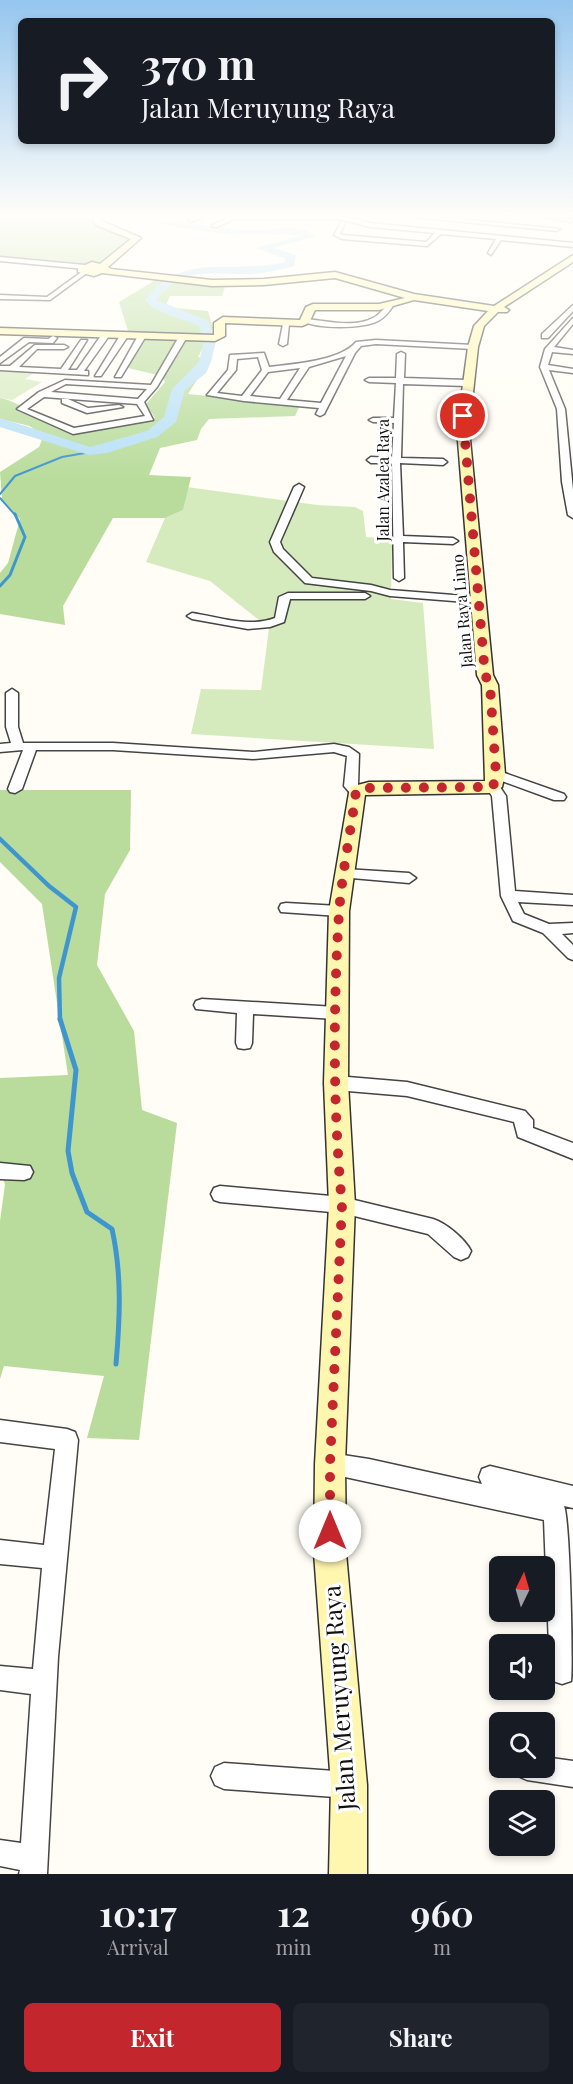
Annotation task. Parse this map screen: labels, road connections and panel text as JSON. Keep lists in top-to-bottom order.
{
  "streets": {
    "main road": ["Jalan Raya Limo", "Jalan Meruyung Raya"],
    "street": ["Jalan Azalea Raya"]
  },
  "north": "top",
  "page": {
    "turn": ["370 m", "Jalan Meruyung Raya"],
    "eta": [
      "10:17",
      "Arrival",
      "12",
      "min",
      "960",
      "m"
    ],
    "buttons": ["Exit", "Share"]
  }
}
